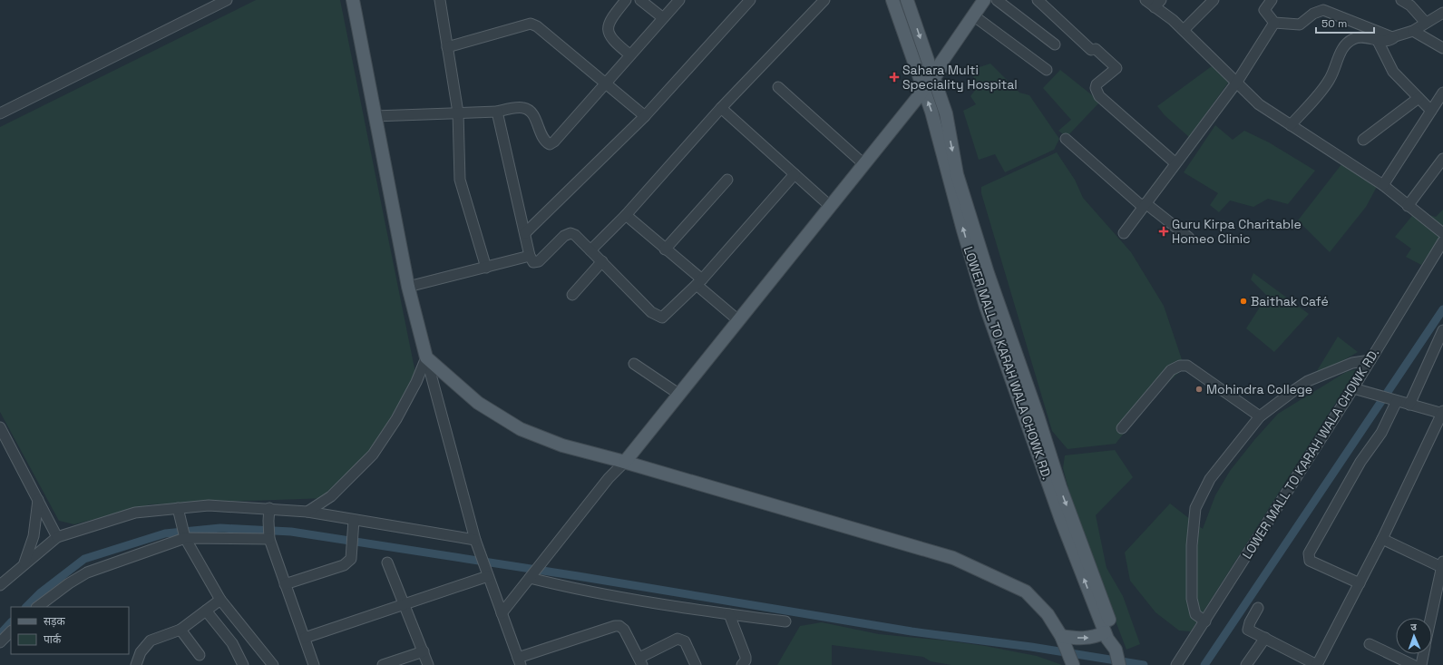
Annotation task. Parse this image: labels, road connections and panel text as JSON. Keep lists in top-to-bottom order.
{
  "streets": {
    "main road": ["LOWER MALL TO KARAH WALA CHOWK RD."]
  },
  "places": {
    "health": ["Sahara Multi Speciality Hospital", "Guru Kirpa Charitable Homeo Clinic"],
    "other": ["Baithak Café", "Mohindra College"]
  },
  "legend": ["सड़क", "पार्क"],
  "scale_bar": "50 m",
  "north": "top"
}
